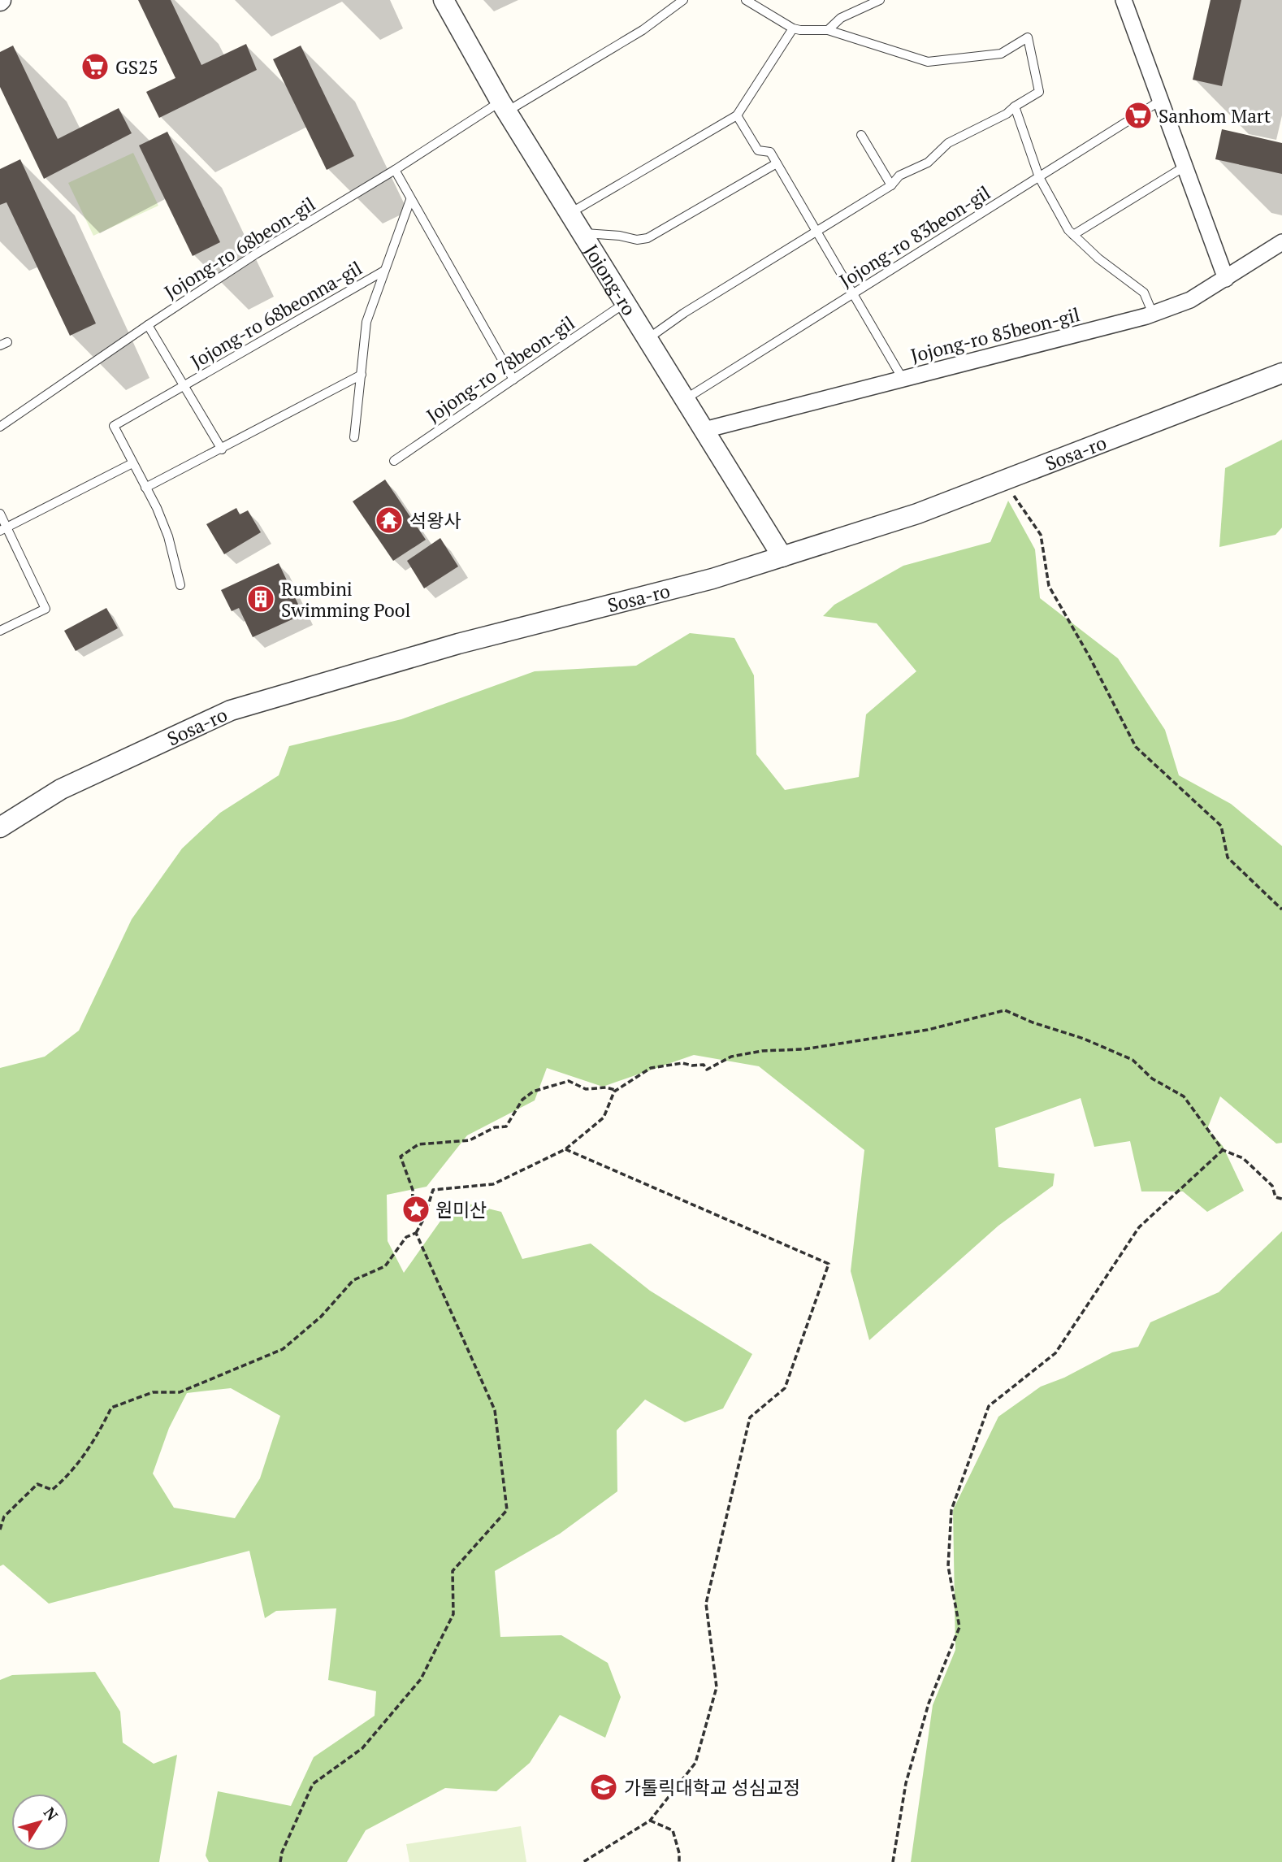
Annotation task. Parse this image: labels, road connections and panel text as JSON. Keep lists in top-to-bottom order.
{
  "streets": {
    "street": ["Jojong-ro", "Jojong-ro 85beon-gil", "Sosa-ro"],
    "lane": [
      "Jojong-ro 83beon-gil",
      "Jojong-ro 68beon-gil",
      "Jojong-ro 68beonna-gil",
      "Jojong-ro 78beon-gil"
    ]
  },
  "crossings": [
    ["Jojong-ro 83beon-gil", "Jojong-ro"],
    ["Jojong-ro 68beon-gil", "Jojong-ro"],
    ["Jojong-ro 68beon-gil", "Jojong-ro 68beonna-gil"],
    ["Jojong-ro", "Jojong-ro 85beon-gil"],
    ["Jojong-ro", "Jojong-ro 78beon-gil"],
    ["Jojong-ro", "Sosa-ro"]
  ],
  "places": {
    "supermarket": ["GS25", "Sanhom Mart"],
    "temple": ["석왕사"],
    "building": ["Rumbini Swimming Pool"],
    "place": ["원미산"],
    "school or university": ["가톨릭대학교 성심교정"]
  },
  "north": "top right"
}
